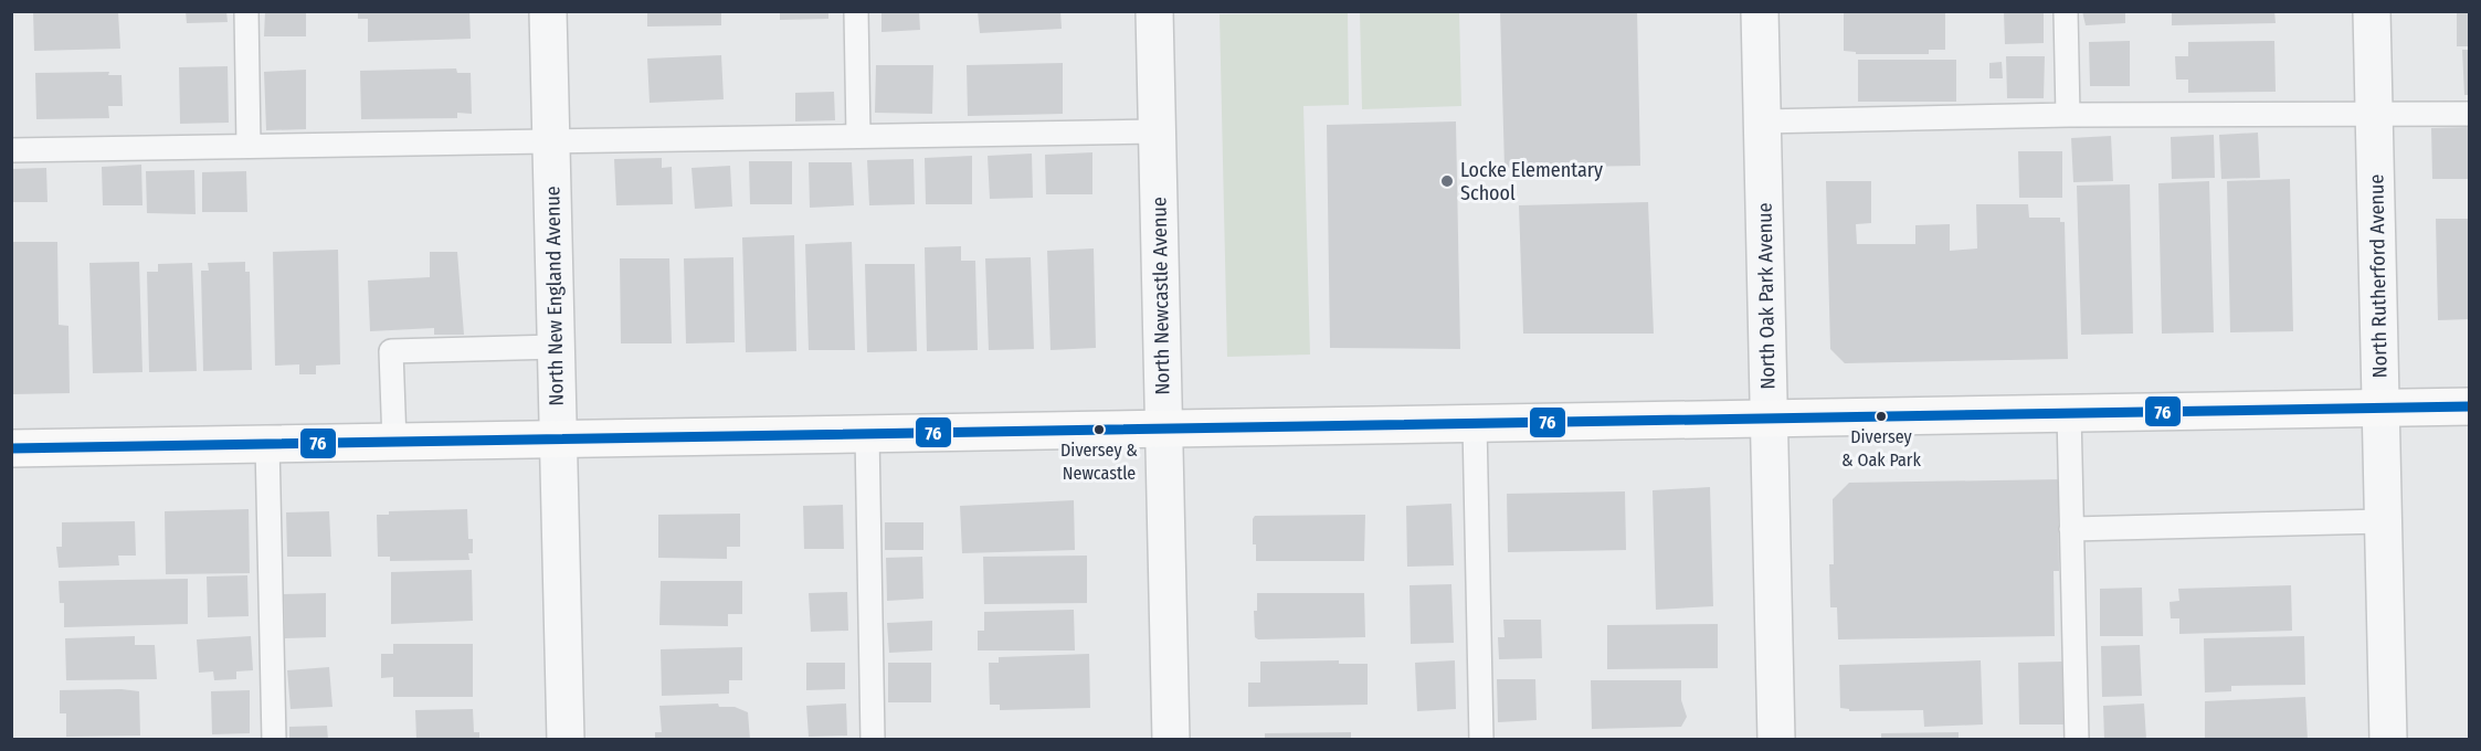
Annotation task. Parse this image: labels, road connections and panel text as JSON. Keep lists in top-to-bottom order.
{
  "streets": {
    "street": [
      "North Rutherford Avenue",
      "North New England Avenue",
      "North Newcastle Avenue",
      "North Oak Park Avenue"
    ]
  },
  "places": ["Locke Elementary School", "Diversey & Oak Park", "Diversey & Newcastle"],
  "lines": ["transit line 76"]
}
